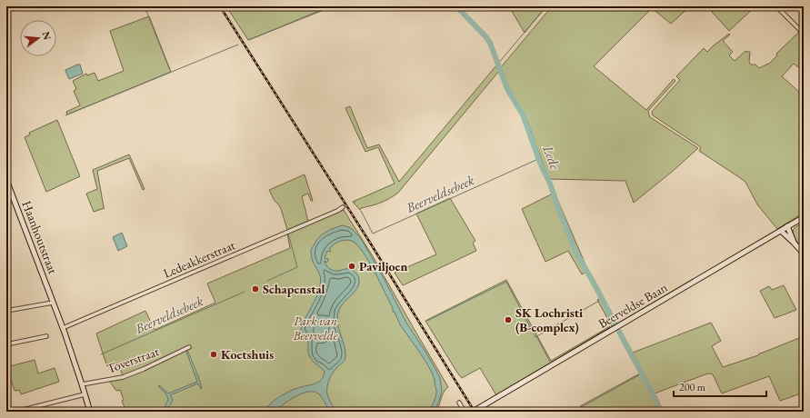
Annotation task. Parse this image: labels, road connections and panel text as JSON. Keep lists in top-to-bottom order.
{
  "streets": {
    "main road": ["Haanhoutstraat", "Beerveldse Baan"],
    "street": ["Ledeakkerstraat", "Toverstraat"]
  },
  "crossings": [
    ["Haanhoutstraat", "Ledeakkerstraat"],
    ["Haanhoutstraat", "Toverstraat"]
  ],
  "water": ["Lede", "Beerveldsebeek"],
  "parks": ["Park van Beervelde"],
  "places": [
    "Paviljoen",
    "Schapenstal",
    "SK Lochristi (B-complex)",
    "Koetshuis"
  ],
  "scale_bar": "200 m",
  "north": "right"
}
